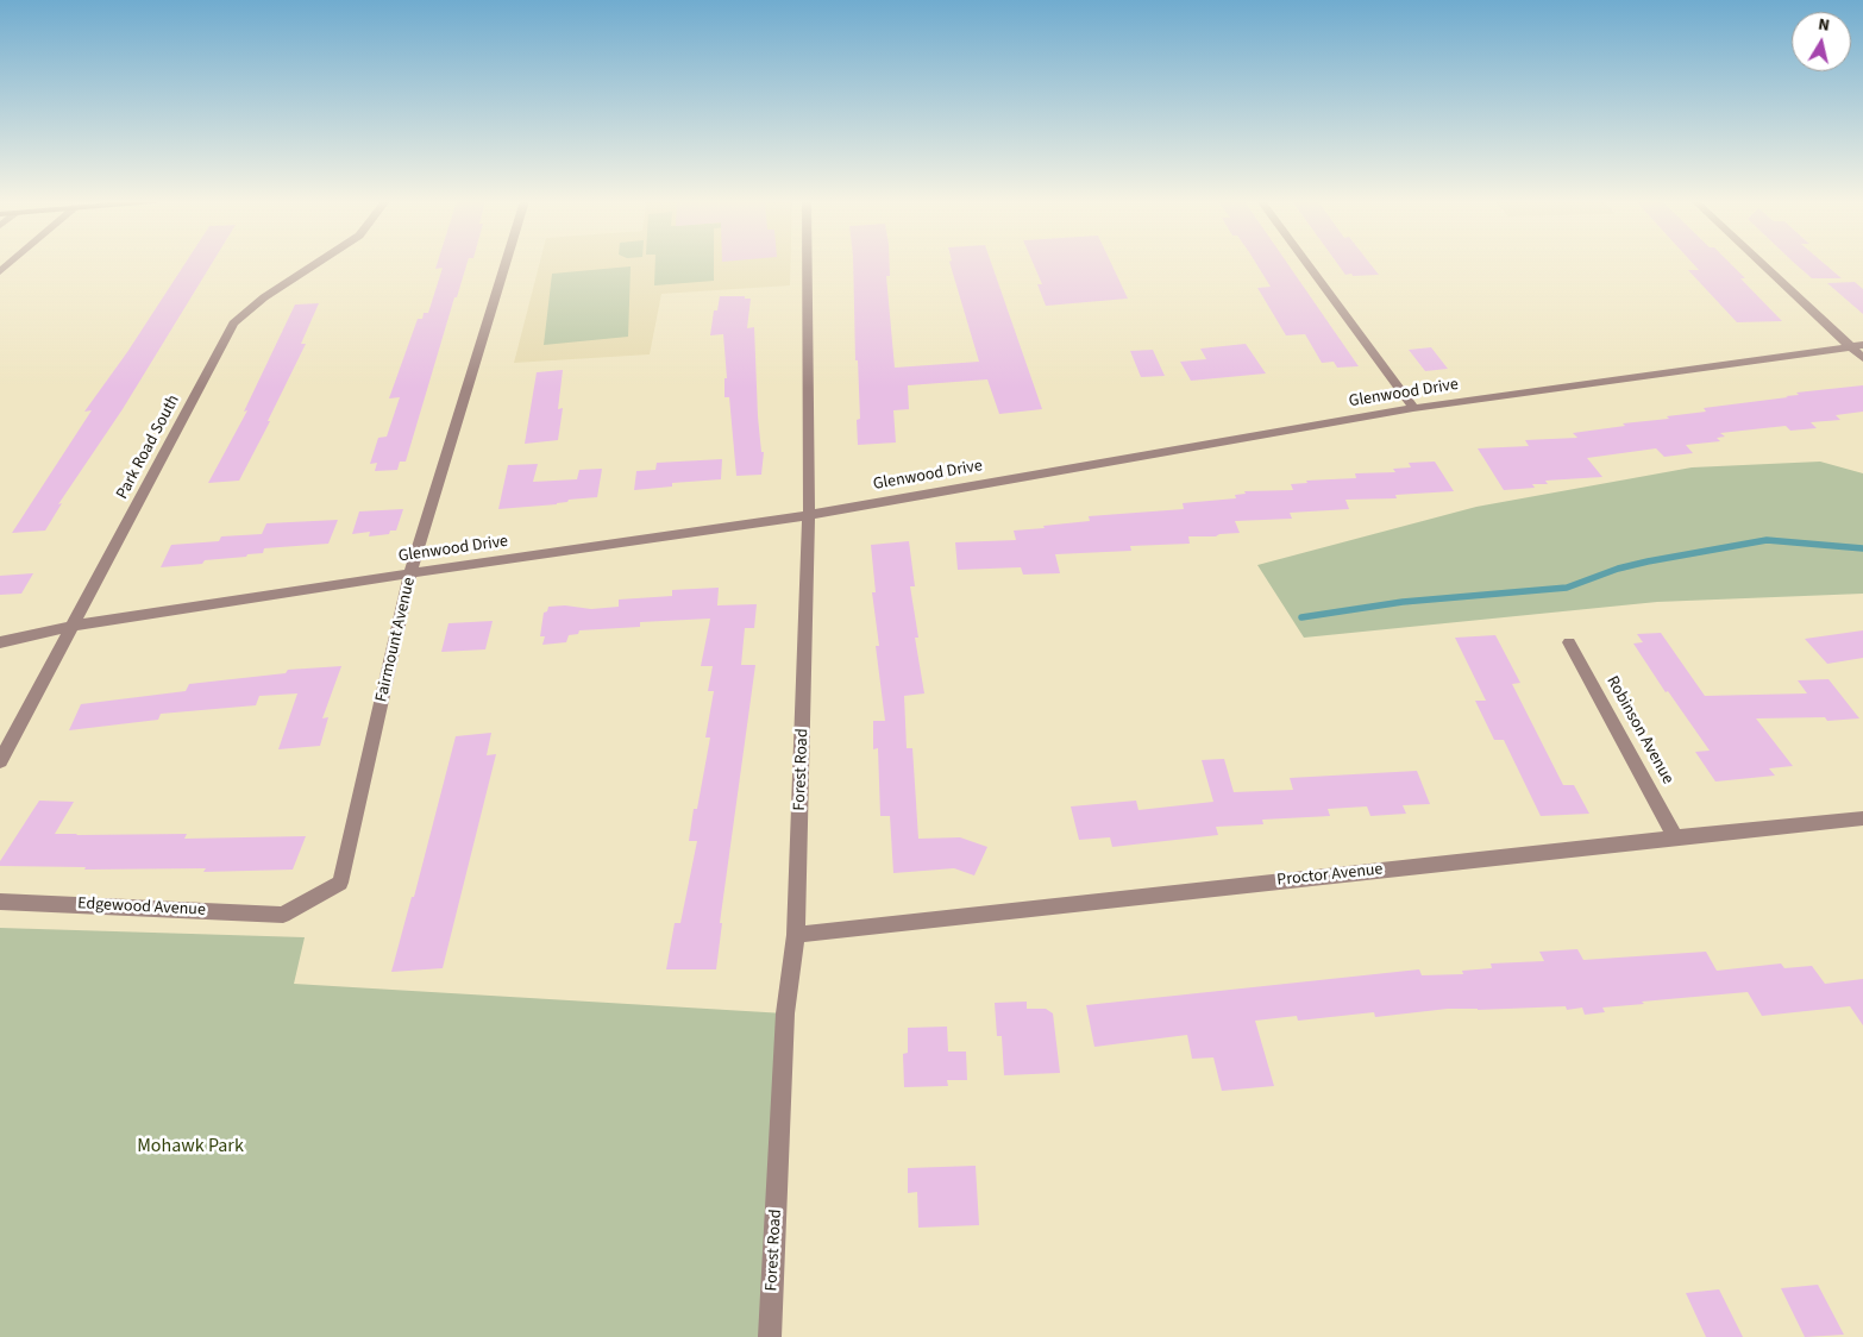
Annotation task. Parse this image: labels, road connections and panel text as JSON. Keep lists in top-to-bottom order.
{
  "streets": {
    "street": [
      "Glenwood Drive",
      "Park Road South",
      "Fairmount Avenue",
      "Robinson Avenue",
      "Forest Road",
      "Proctor Avenue",
      "Edgewood Avenue"
    ]
  },
  "crossings": [
    ["Glenwood Drive", "Park Road South"],
    ["Glenwood Drive", "Fairmount Avenue"],
    ["Glenwood Drive", "Forest Road"],
    ["Fairmount Avenue", "Edgewood Avenue"],
    ["Robinson Avenue", "Proctor Avenue"],
    ["Forest Road", "Proctor Avenue"]
  ],
  "parks": ["Mohawk Park"],
  "north": "top"
}
